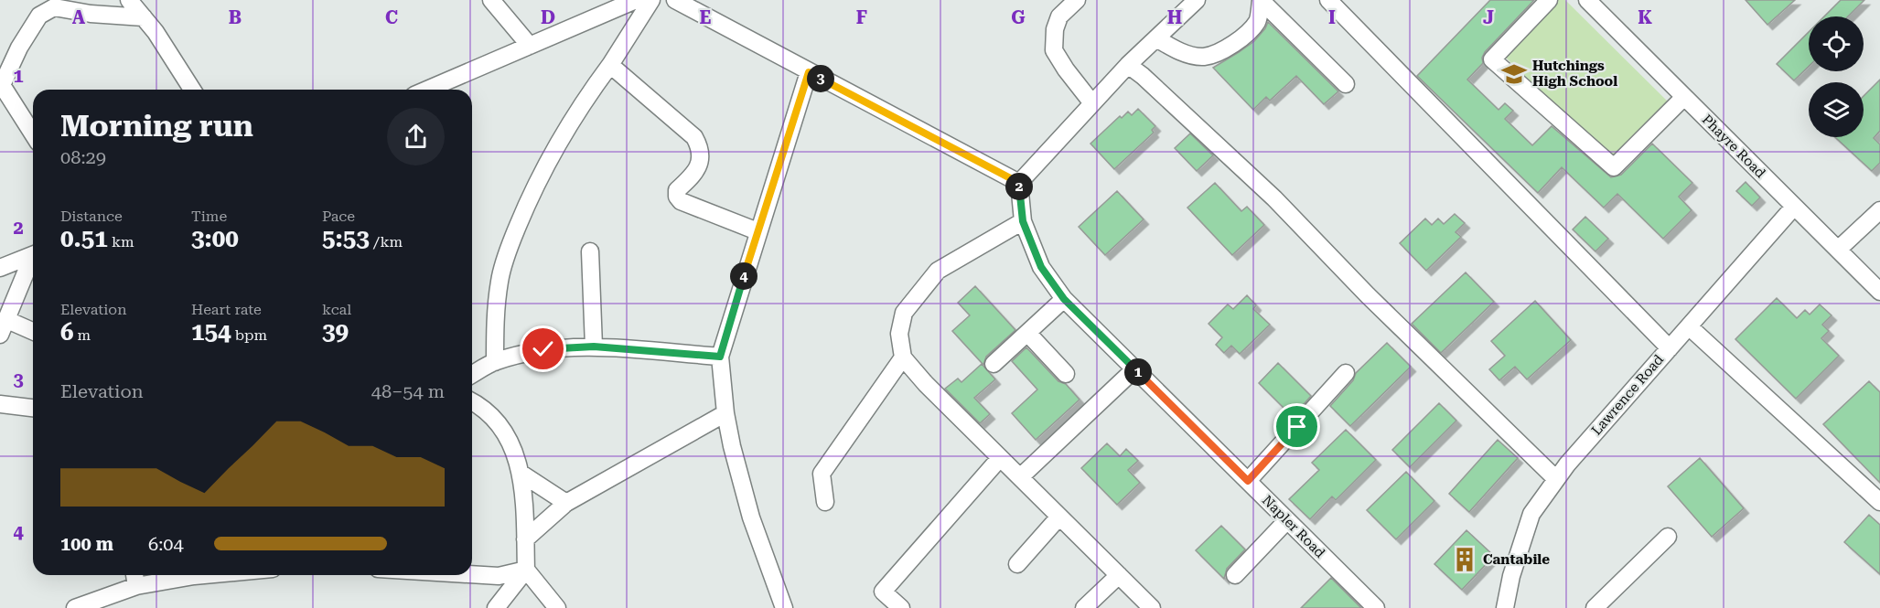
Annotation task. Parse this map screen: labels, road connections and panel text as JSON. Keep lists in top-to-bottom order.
{
  "streets": {
    "street": ["Phayre Road", "Lawrence Road", "Napler Road"]
  },
  "crossings": [
    ["Phayre Road", "Lawrence Road"]
  ],
  "places": {
    "school or university": ["Hutchings High School"],
    "building": ["Cantabile"]
  },
  "page": {
    "pins": [
      "3",
      "2",
      "4",
      "1"
    ],
    "heading": ["Morning run", "08:29"],
    "stats": [
      ["Distance", "0.51 km"],
      ["Time", "3:00"],
      ["Pace", "5:53 /km"],
      ["Elevation", "6 m"],
      ["Heart rate", "154 bpm"],
      ["kcal", "39"]
    ],
    "chart": ["Elevation", "48–54 m"],
    "list": [
      {
        "name": "100 m",
        "note": "6:04"
      }
    ]
  },
  "grid": {
    "columns": [
      "A",
      "B",
      "C",
      "D",
      "E",
      "F",
      "G",
      "H",
      "I",
      "J",
      "K"
    ],
    "rows": [
      "1",
      "2",
      "3",
      "4"
    ]
  }
}
